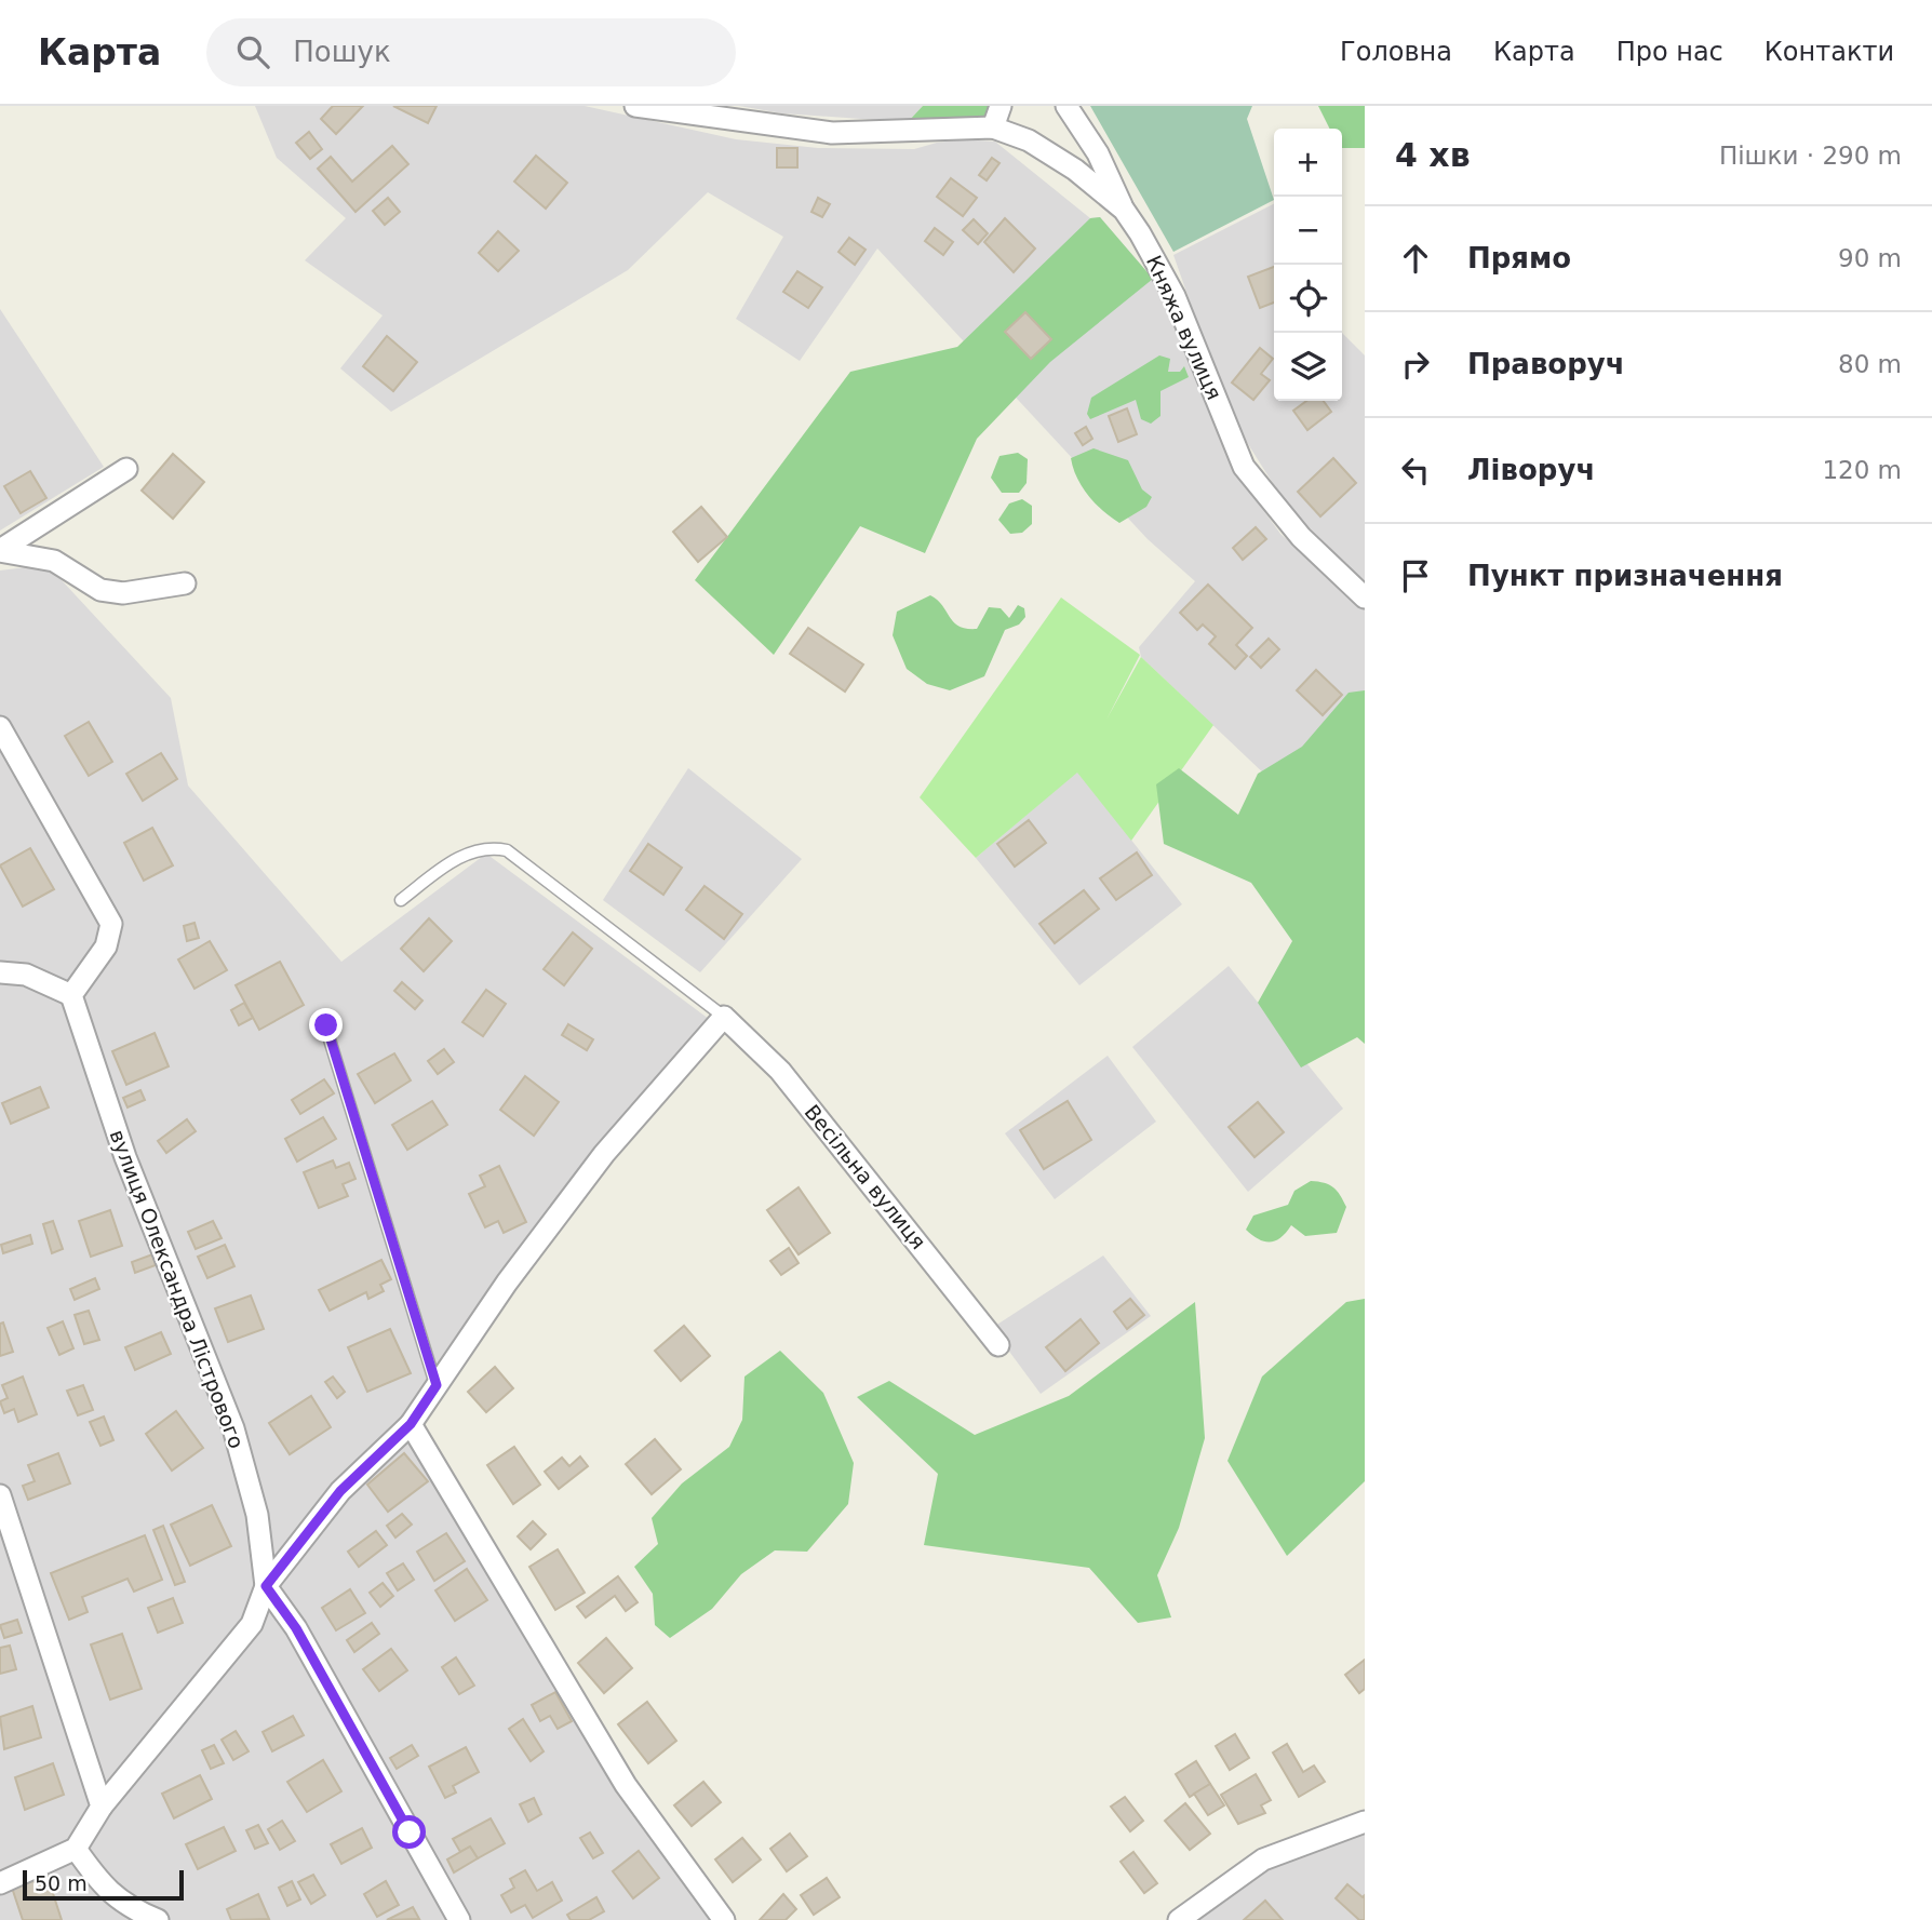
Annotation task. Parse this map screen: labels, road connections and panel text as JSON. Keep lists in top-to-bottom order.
{
  "streets": {
    "street": ["Княжа вулиця", "Весільна вулиця", "вулиця Олександра Лістрового"]
  },
  "crossings": [
    ["Весільна вулиця", "вулиця Олександра Лістрового"]
  ],
  "scale_bar": "50 m",
  "page": {
    "header": "Карта",
    "search": "Пошук",
    "nav": [
      "Головна",
      "Карта",
      "Про нас",
      "Контакти"
    ],
    "heading": ["4 хв", "Пішки · 290 m"],
    "map_buttons": ["+", "−"],
    "list": [
      ["Прямо", "90 m"],
      ["Праворуч", "80 m"],
      ["Ліворуч", "120 m"],
      "Пункт призначення"
    ],
    "scale": "50 m"
  }
}
